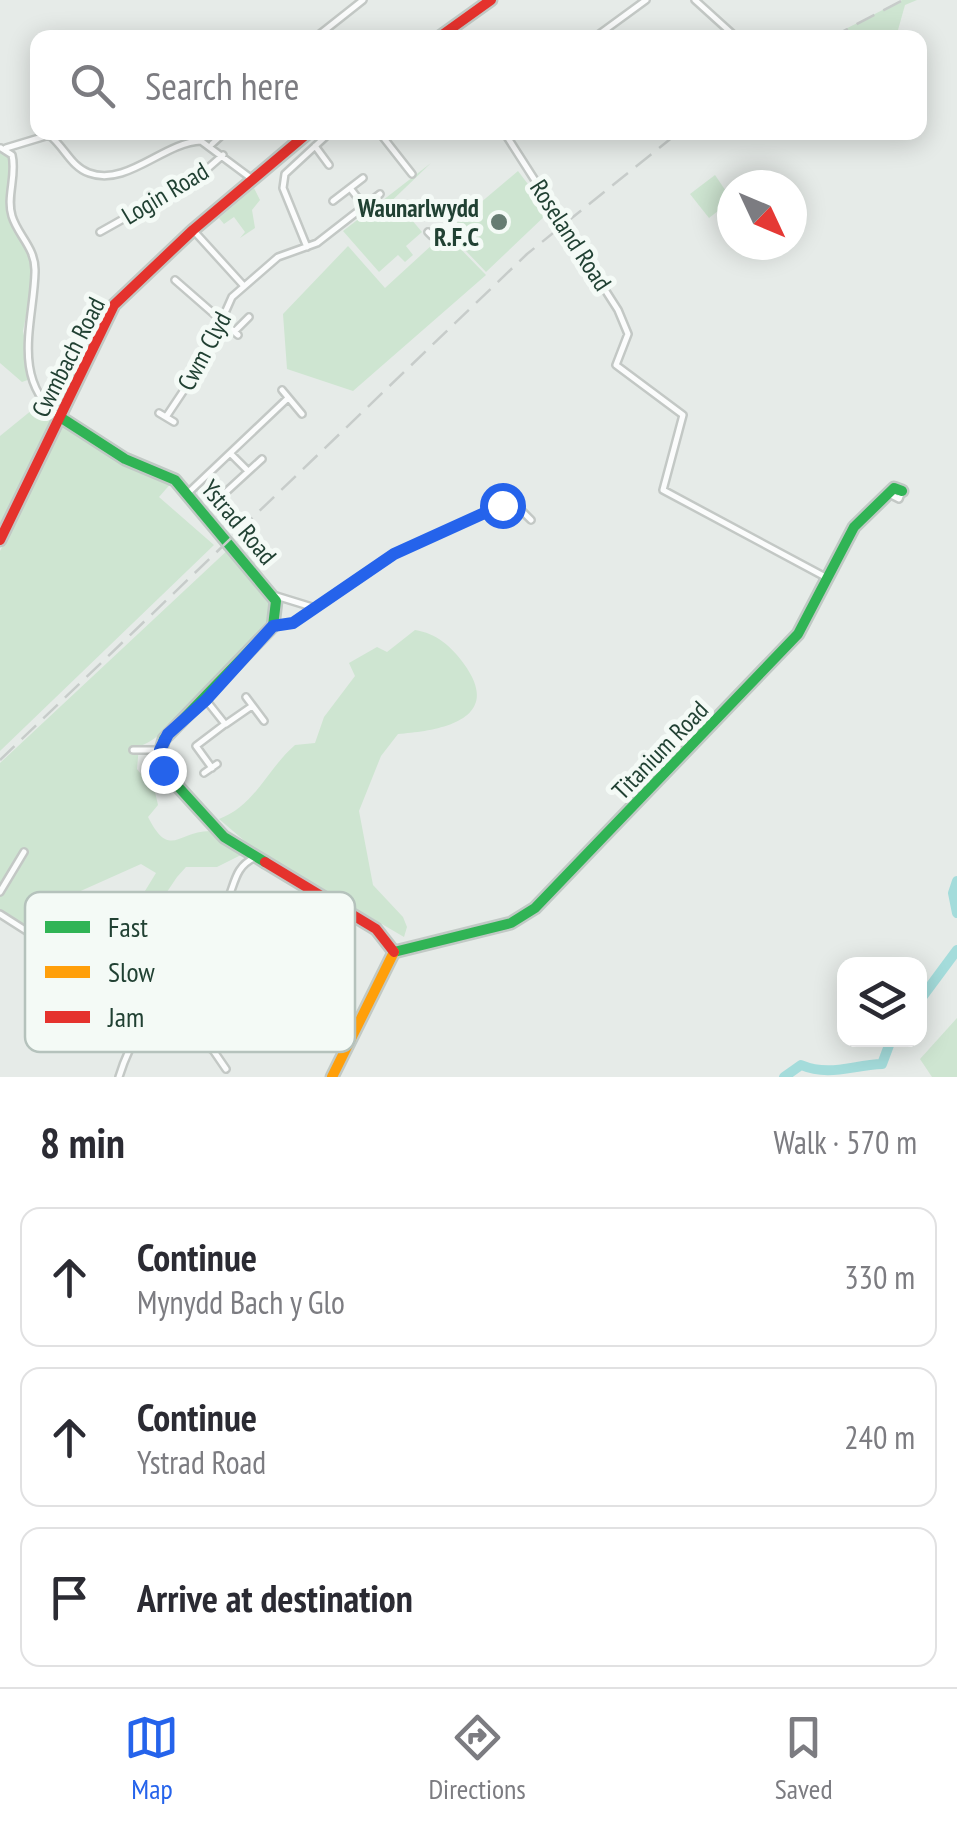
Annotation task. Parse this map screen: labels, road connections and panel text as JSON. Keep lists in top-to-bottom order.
{
  "streets": {
    "street": [
      "Login Road",
      "Roseland Road",
      "Cwm Clyd",
      "Cwmbach Road",
      "Ystrad Road",
      "Titanium Road"
    ]
  },
  "crossings": [
    ["Roseland Road", "Titanium Road"],
    ["Cwm Clyd", "Cwmbach Road"],
    ["Cwmbach Road", "Ystrad Road"]
  ],
  "places": ["Waunarlwydd R.F.C"],
  "legend": ["Fast", "Slow", "Jam"],
  "north": "bottom right",
  "page": {
    "search": "Search here",
    "heading": ["8 min", "Walk · 570 m"],
    "list": [
      ["Continue", "Mynydd Bach y Glo", "330 m"],
      ["Continue", "Ystrad Road", "240 m"],
      "Arrive at destination"
    ],
    "nav": ["Map", "Directions", "Saved"]
  }
}
